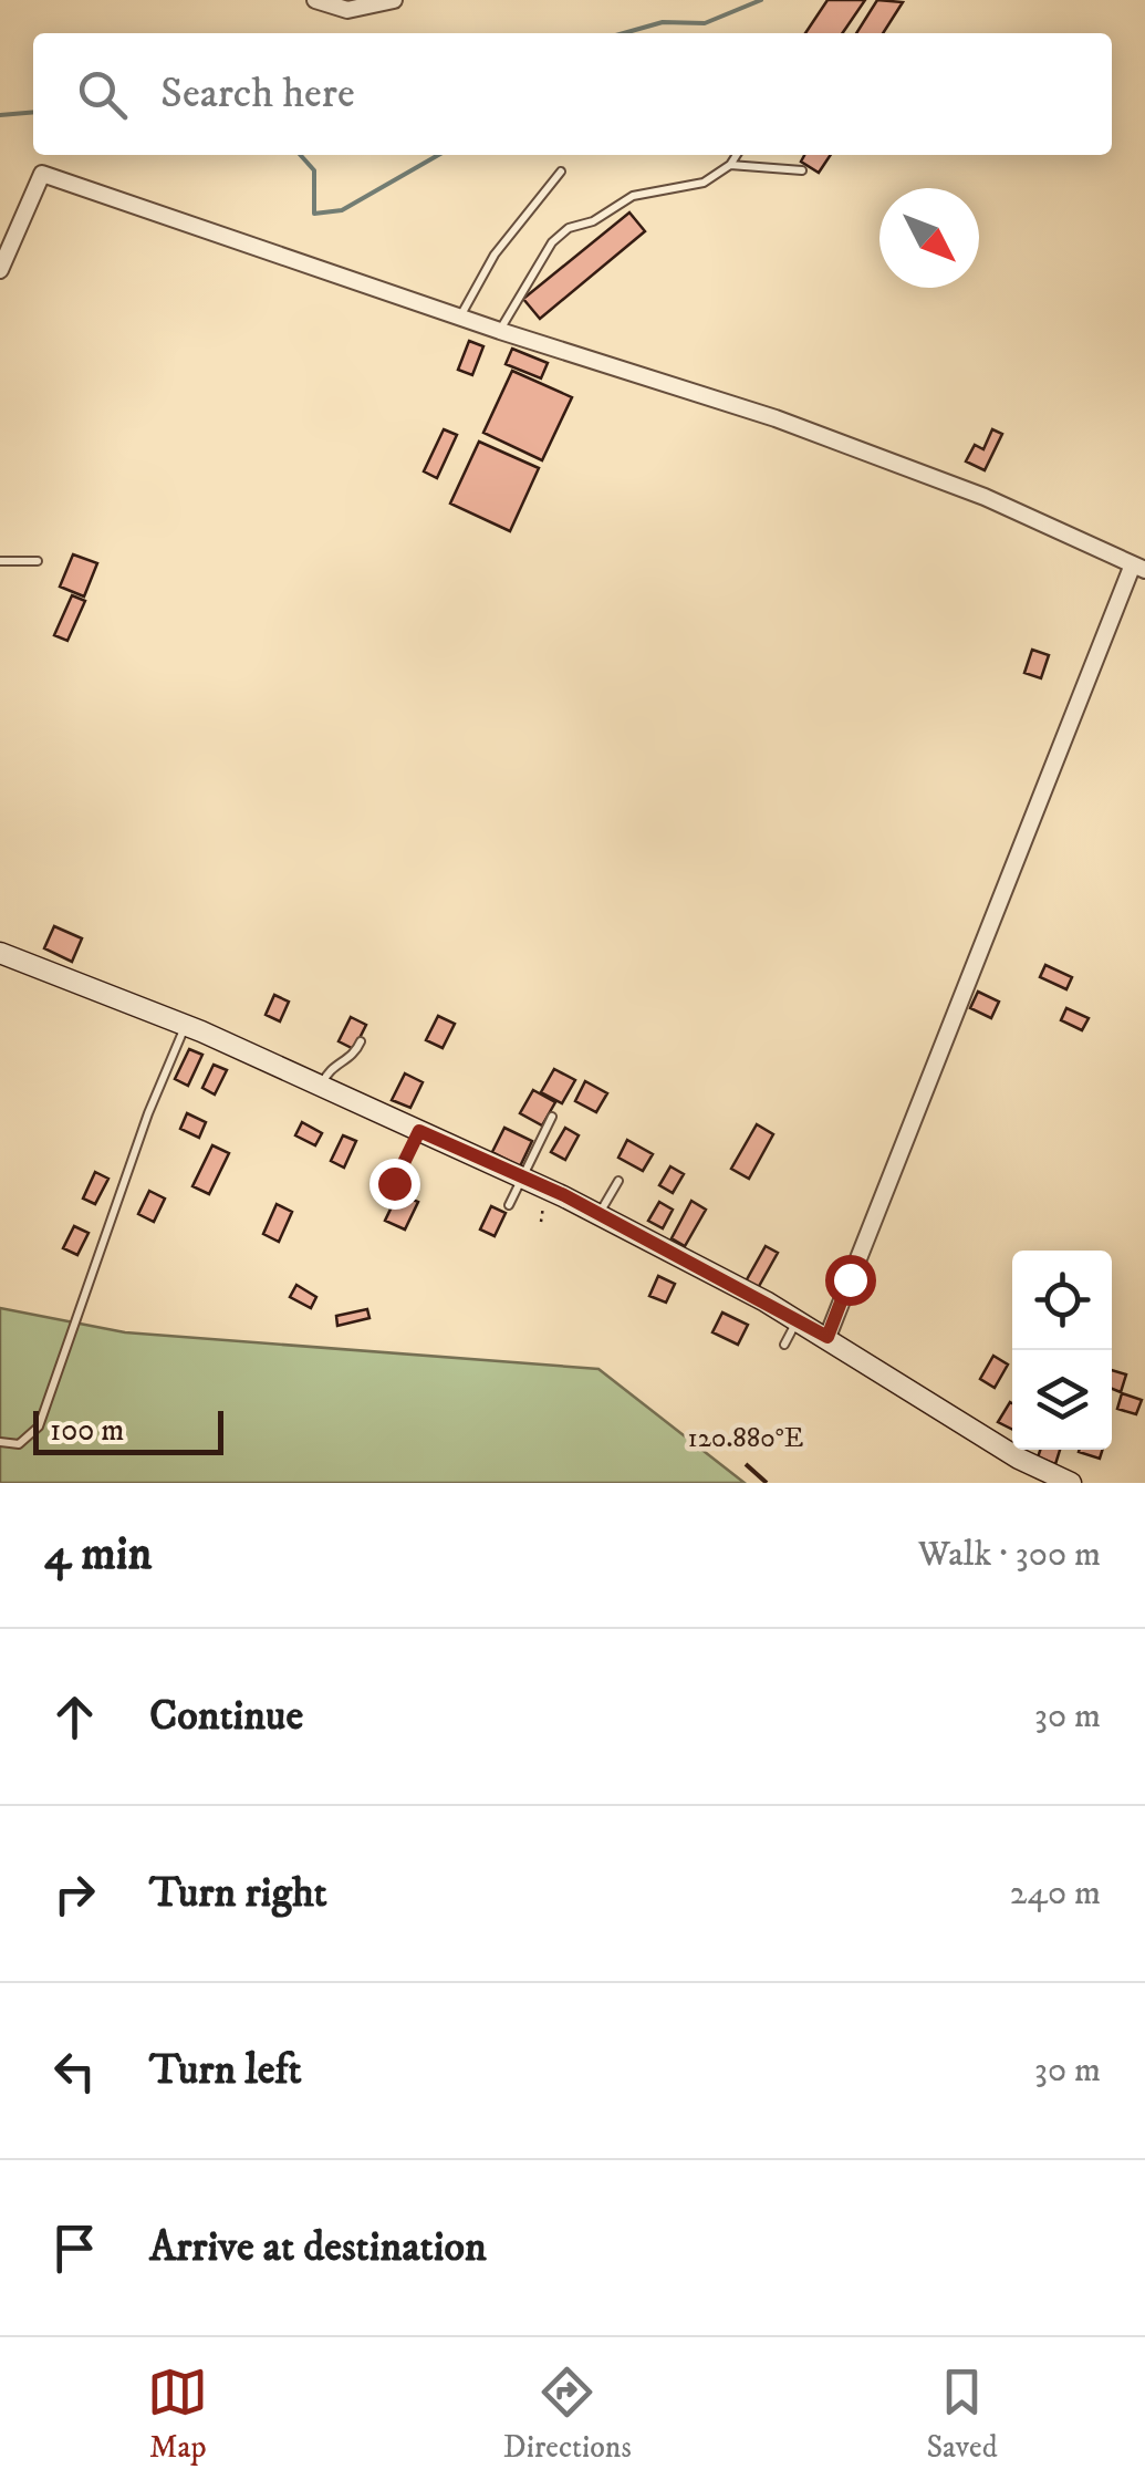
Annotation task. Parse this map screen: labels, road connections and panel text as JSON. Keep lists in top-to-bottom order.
{
  "scale_bar": "100 m",
  "north": "bottom right",
  "page": {
    "search": "Search here",
    "scale": "100 m",
    "heading": ["4 min", "Walk · 300 m"],
    "list": [
      ["Continue", "30 m"],
      ["Turn right", "240 m"],
      ["Turn left", "30 m"],
      "Arrive at destination"
    ],
    "nav": ["Map", "Directions", "Saved"]
  },
  "coordinates": ["120.880°E"]
}
